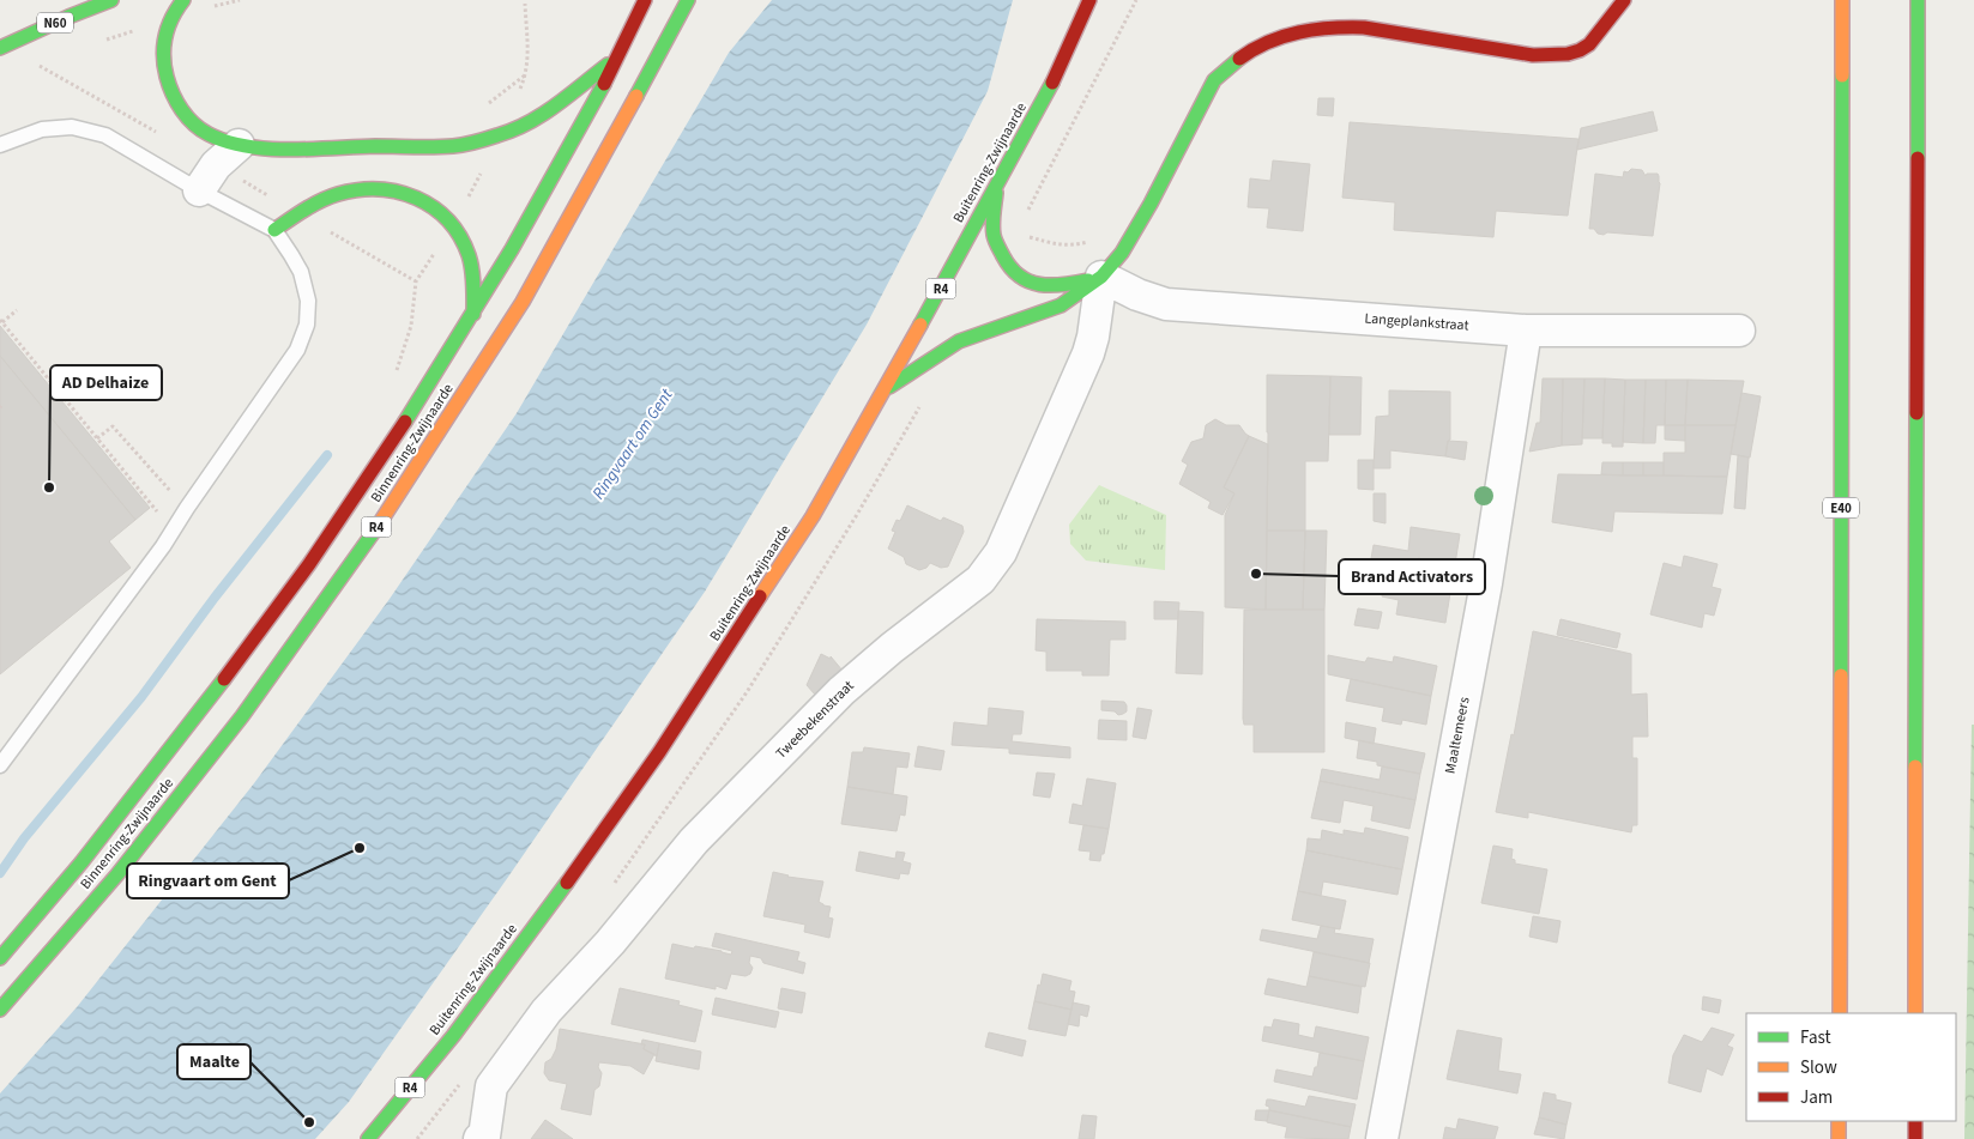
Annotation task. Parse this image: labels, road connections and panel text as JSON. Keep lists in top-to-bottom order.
{
  "streets": {
    "highway": [
      "N60",
      "Buitenring-Zwijnaarde",
      "R4",
      "Binnenring-Zwijnaarde",
      "E40"
    ],
    "street": ["Langeplankstraat", "Tweebekenstraat", "Maaltemeers"]
  },
  "crossings": [
    ["Buitenring-Zwijnaarde", "R4"],
    ["R4", "Langeplankstraat"],
    ["R4", "Tweebekenstraat"],
    ["Langeplankstraat", "Tweebekenstraat"],
    ["Langeplankstraat", "Maaltemeers"]
  ],
  "water": ["Ringvaart om Gent"],
  "places": [
    "AD Delhaize",
    "Brand Activators",
    "Ringvaart om Gent",
    "Maalte"
  ],
  "legend": ["Fast", "Slow", "Jam"]
}
